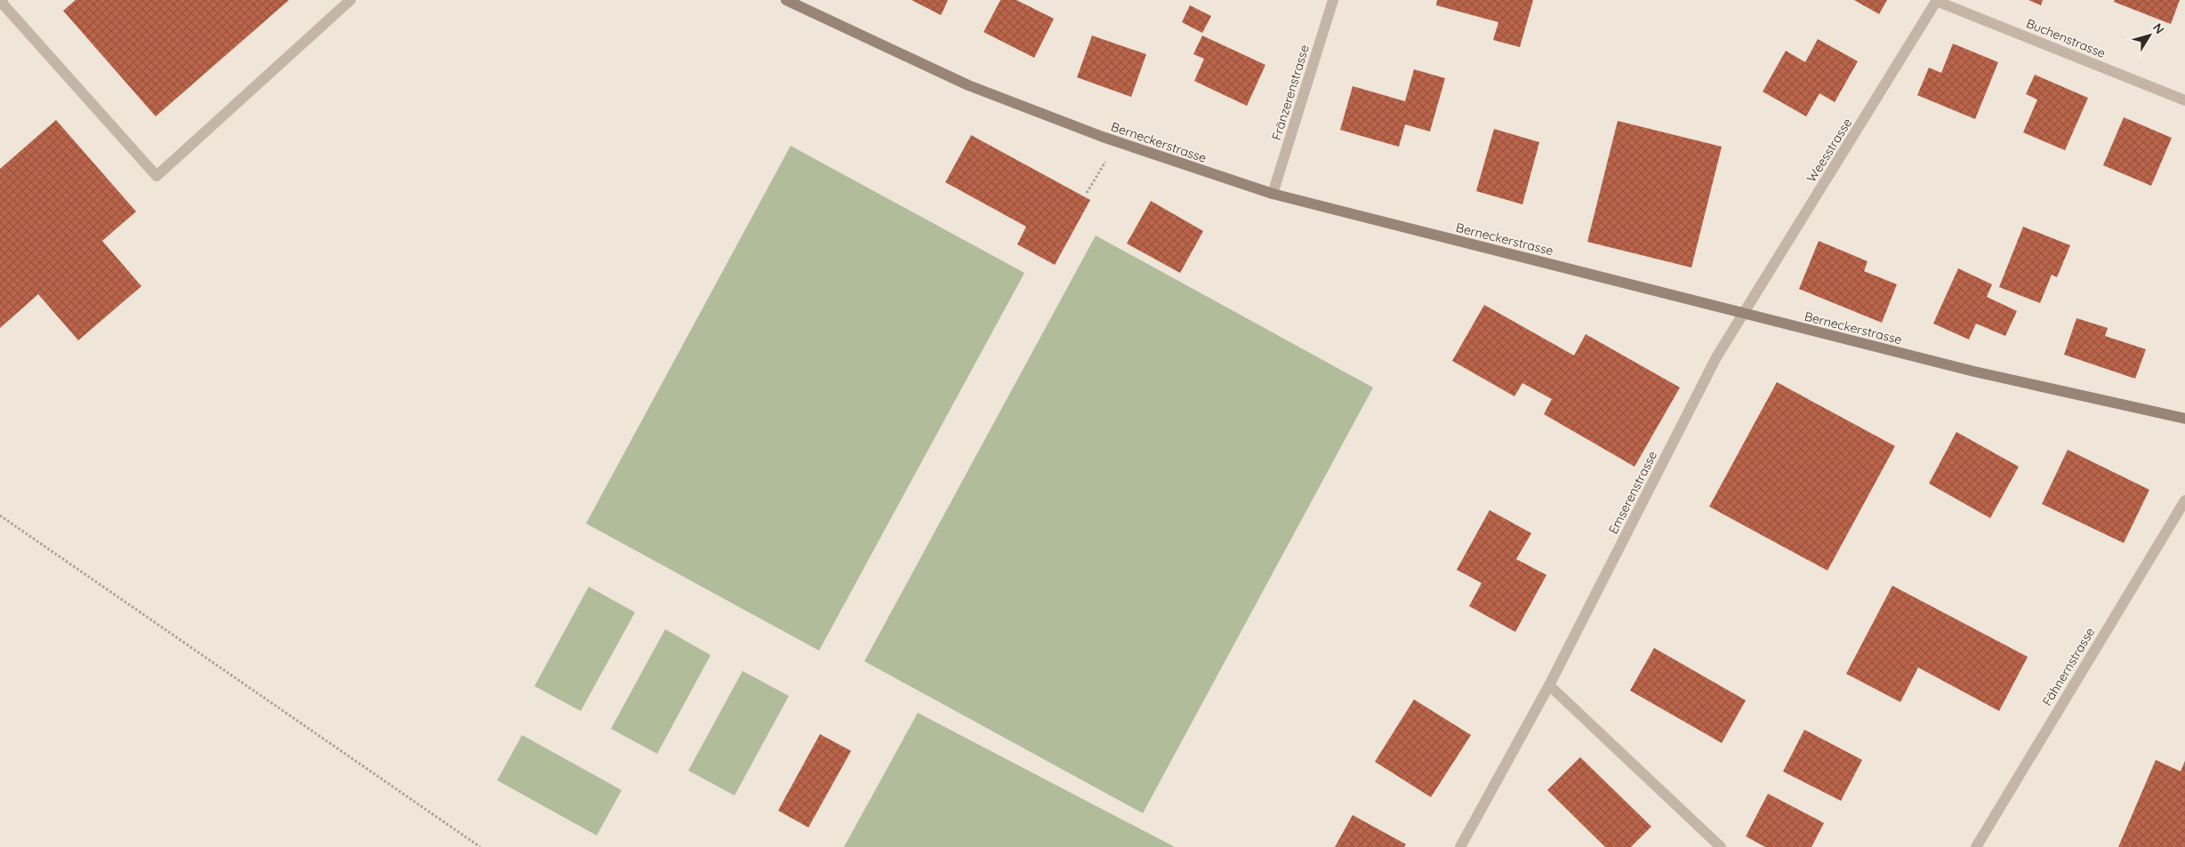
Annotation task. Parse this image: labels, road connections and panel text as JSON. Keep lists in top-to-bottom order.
{
  "streets": {
    "main road": ["Berneckerstrasse"],
    "street": [
      "Buchenstrasse",
      "Fränzerenstrasse",
      "Weesstrasse",
      "Emserenstrasse",
      "Fähnernstrasse"
    ]
  },
  "crossings": [
    ["Buchenstrasse", "Weesstrasse"],
    ["Fränzerenstrasse", "Berneckerstrasse"],
    ["Berneckerstrasse", "Weesstrasse"],
    ["Berneckerstrasse", "Emserenstrasse"],
    ["Weesstrasse", "Emserenstrasse"]
  ],
  "north": "top right"
}
